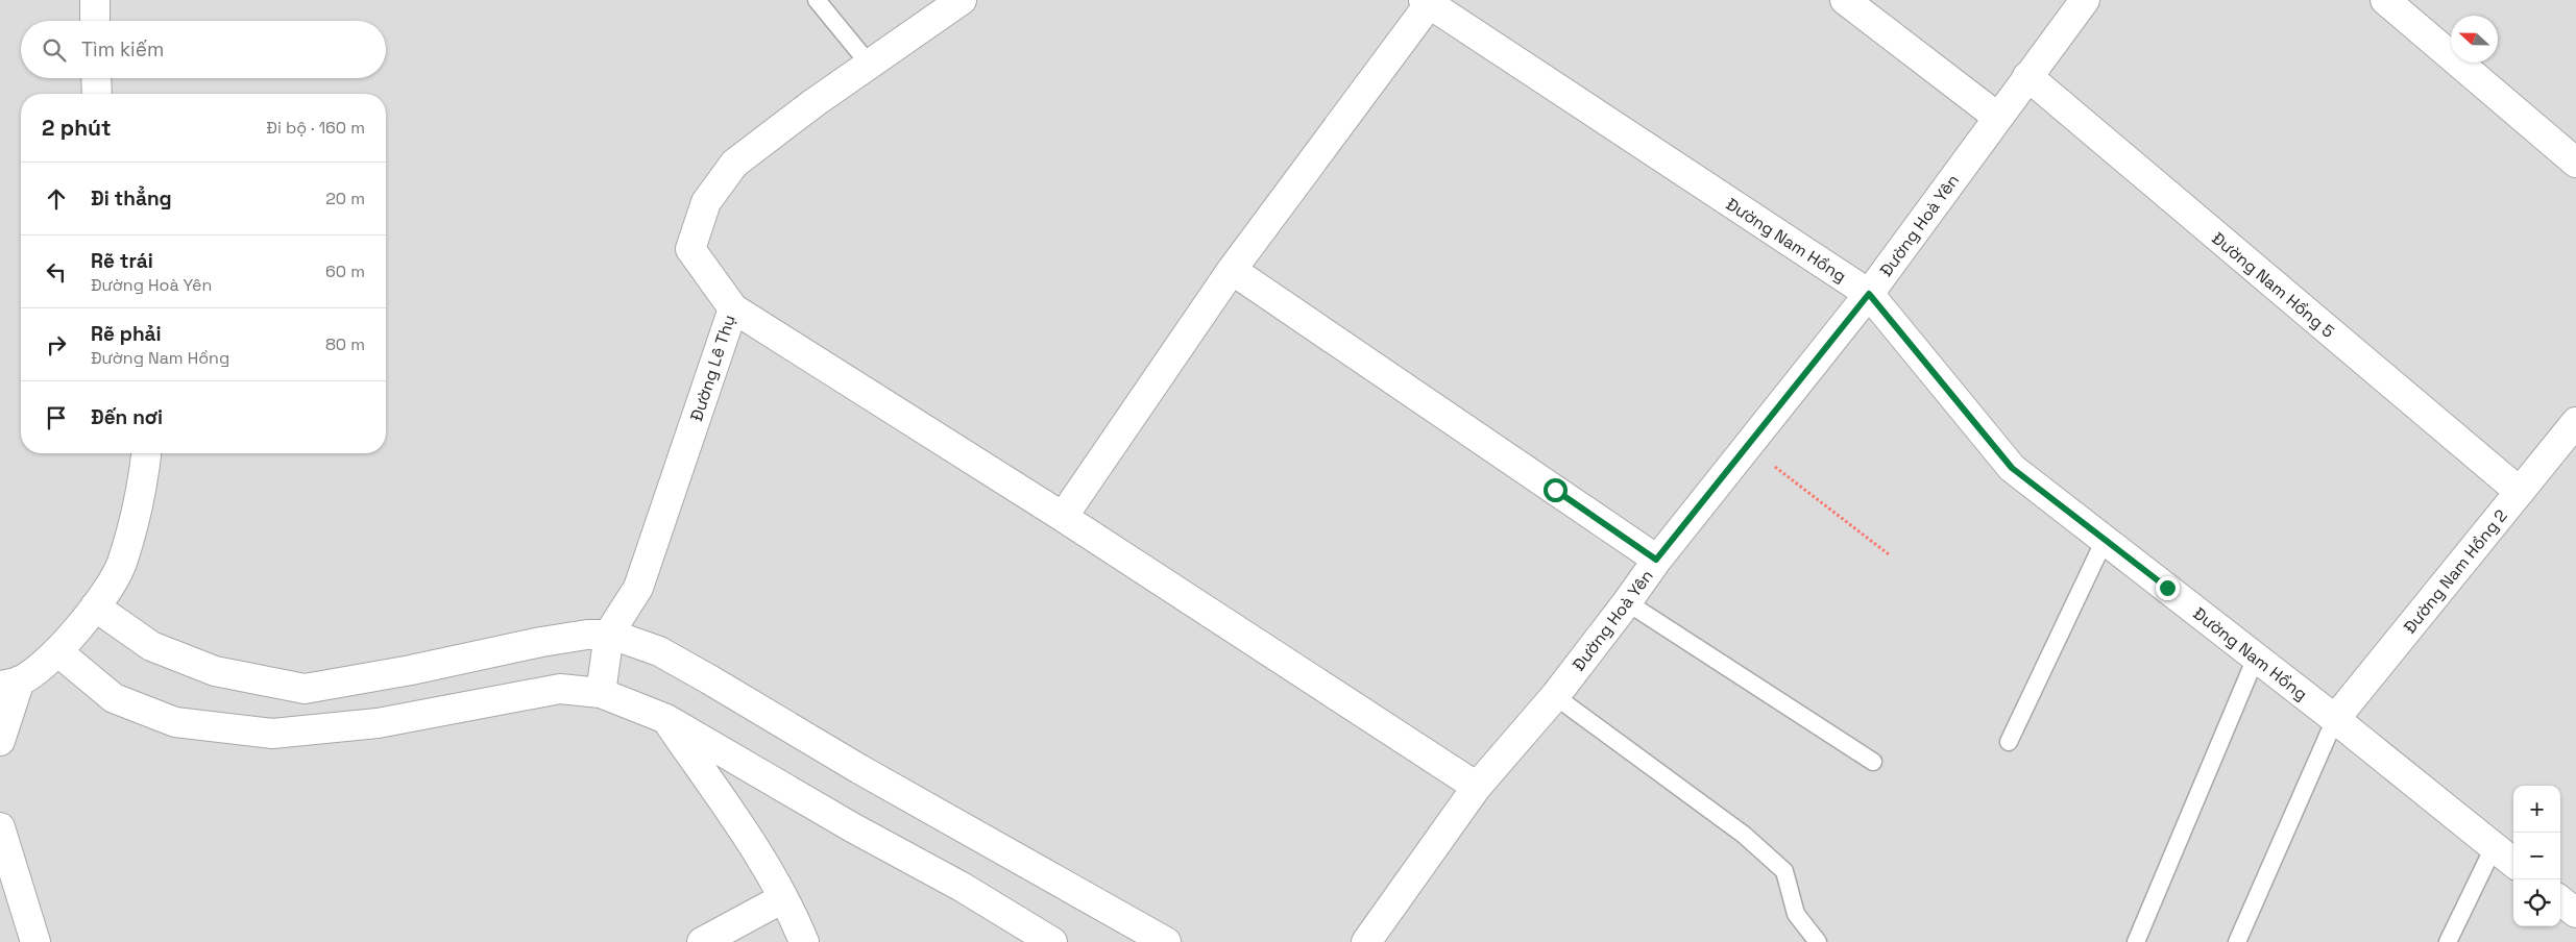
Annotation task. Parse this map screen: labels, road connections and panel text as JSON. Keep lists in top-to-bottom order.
{
  "streets": {
    "street": [
      "Đường Hoà Yên",
      "Đường Nam Hồng",
      "Đường Nam Hồng 5",
      "Đường Lê Thụ",
      "Đường Nam Hồng 2"
    ]
  },
  "crossings": [
    ["Đường Hoà Yên", "Đường Nam Hồng"],
    ["Đường Hoà Yên", "Đường Nam Hồng 5"],
    ["Đường Nam Hồng", "Đường Nam Hồng 2"],
    ["Đường Nam Hồng 5", "Đường Nam Hồng 2"]
  ],
  "north": "left",
  "page": {
    "search": "Tìm kiếm",
    "heading": ["2 phút", "Đi bộ · 160 m"],
    "list": [
      ["Đi thẳng", "20 m"],
      ["Rẽ trái", "Đường Hoà Yên", "60 m"],
      ["Rẽ phải", "Đường Nam Hồng", "80 m"],
      "Đến nơi"
    ],
    "map_buttons": ["+", "−"]
  }
}
